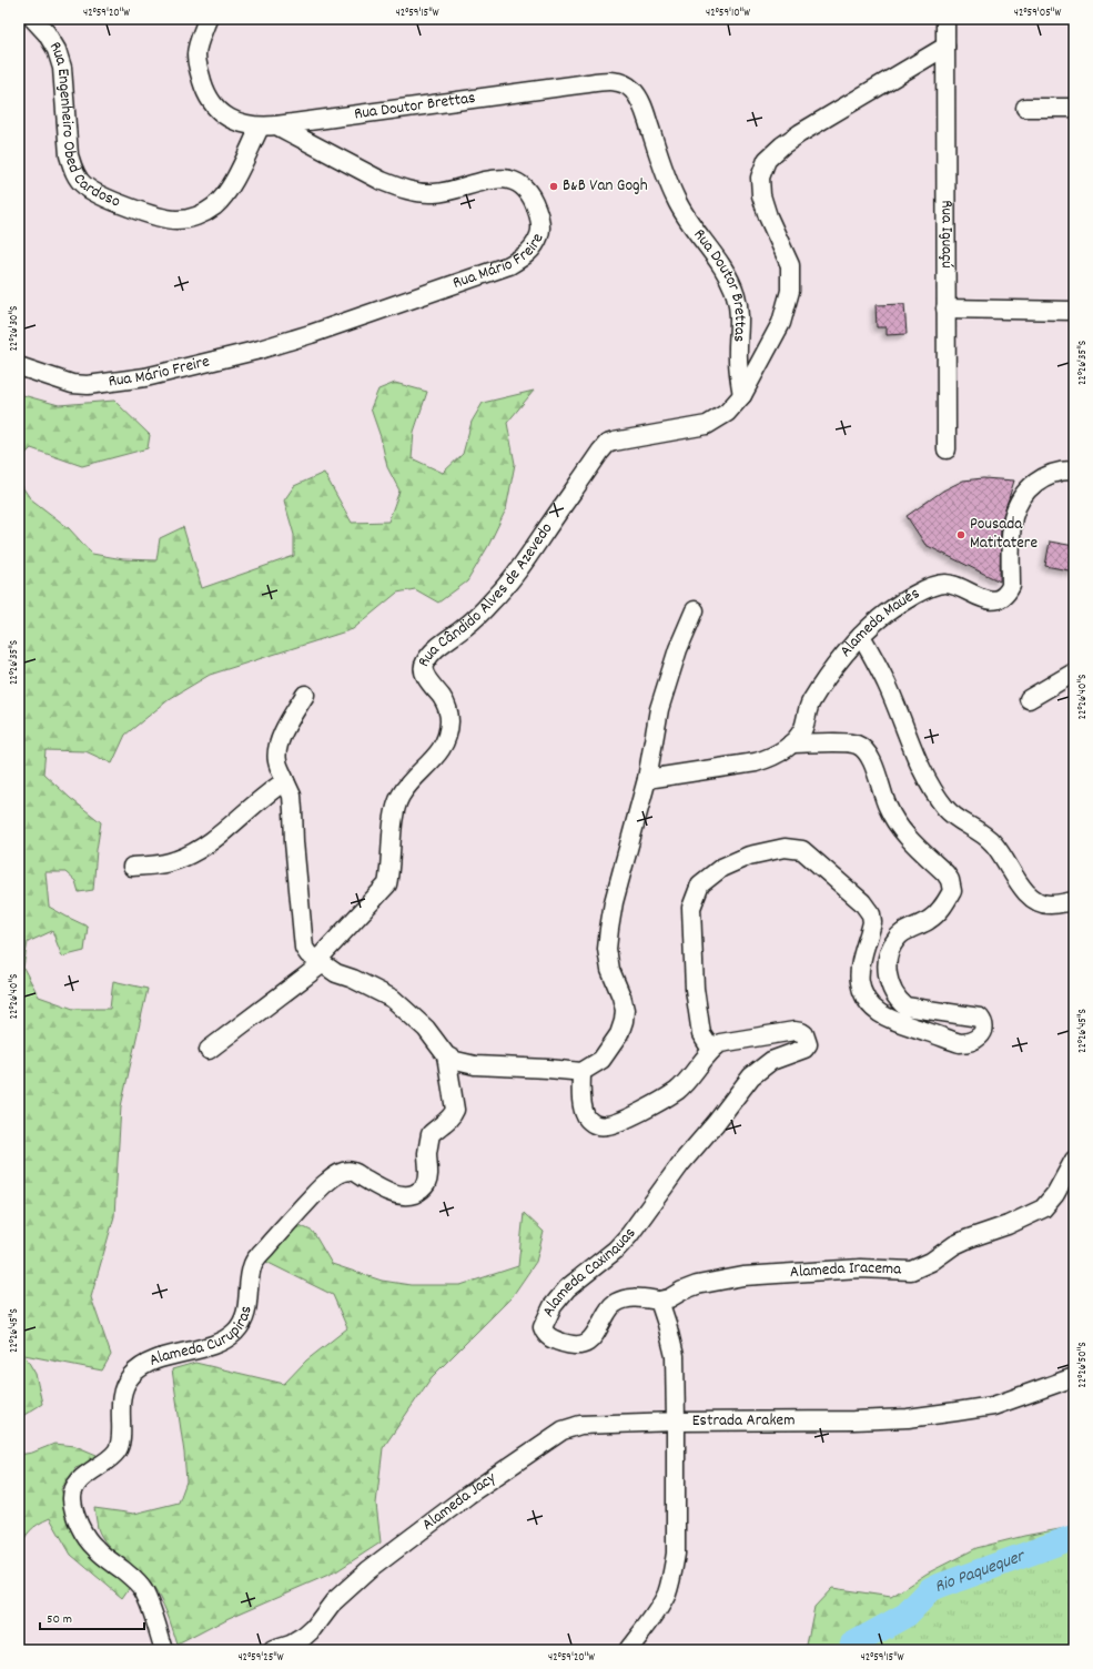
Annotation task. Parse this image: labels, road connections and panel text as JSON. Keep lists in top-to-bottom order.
{
  "streets": {
    "street": [
      "Rua Doutor Brettas",
      "Rua Engenheiro Obed Cardoso",
      "Rua Iguaçú",
      "Rua Mário Freire",
      "Rua Cândido Alves de Azevedo",
      "Alameda Maués",
      "Alameda Iracema",
      "Alameda Caxinauas",
      "Alameda Curupiras",
      "Estrada Arakem",
      "Alameda Jacy"
    ]
  },
  "crossings": [
    ["Rua Doutor Brettas", "Rua Engenheiro Obed Cardoso"],
    ["Rua Doutor Brettas", "Rua Iguaçú"],
    ["Rua Doutor Brettas", "Rua Mário Freire"],
    ["Rua Doutor Brettas", "Rua Cândido Alves de Azevedo"],
    ["Rua Engenheiro Obed Cardoso", "Rua Mário Freire"],
    ["Alameda Iracema", "Alameda Caxinauas"],
    ["Estrada Arakem", "Alameda Jacy"]
  ],
  "water": ["Rio Paquequer"],
  "places": ["B&B Van Gogh", "Pousada Matitatere"],
  "scale_bar": "50 m",
  "coordinates": [
    "42°59'20\"W",
    "42°59'15\"W",
    "42°59'10\"W",
    "42°59'05\"W",
    "22°26'30\"S",
    "22°26'35\"S",
    "22°26'40\"S",
    "22°26'45\"S",
    "22°26'50\"S",
    "42°59'25\"W"
  ]
}
